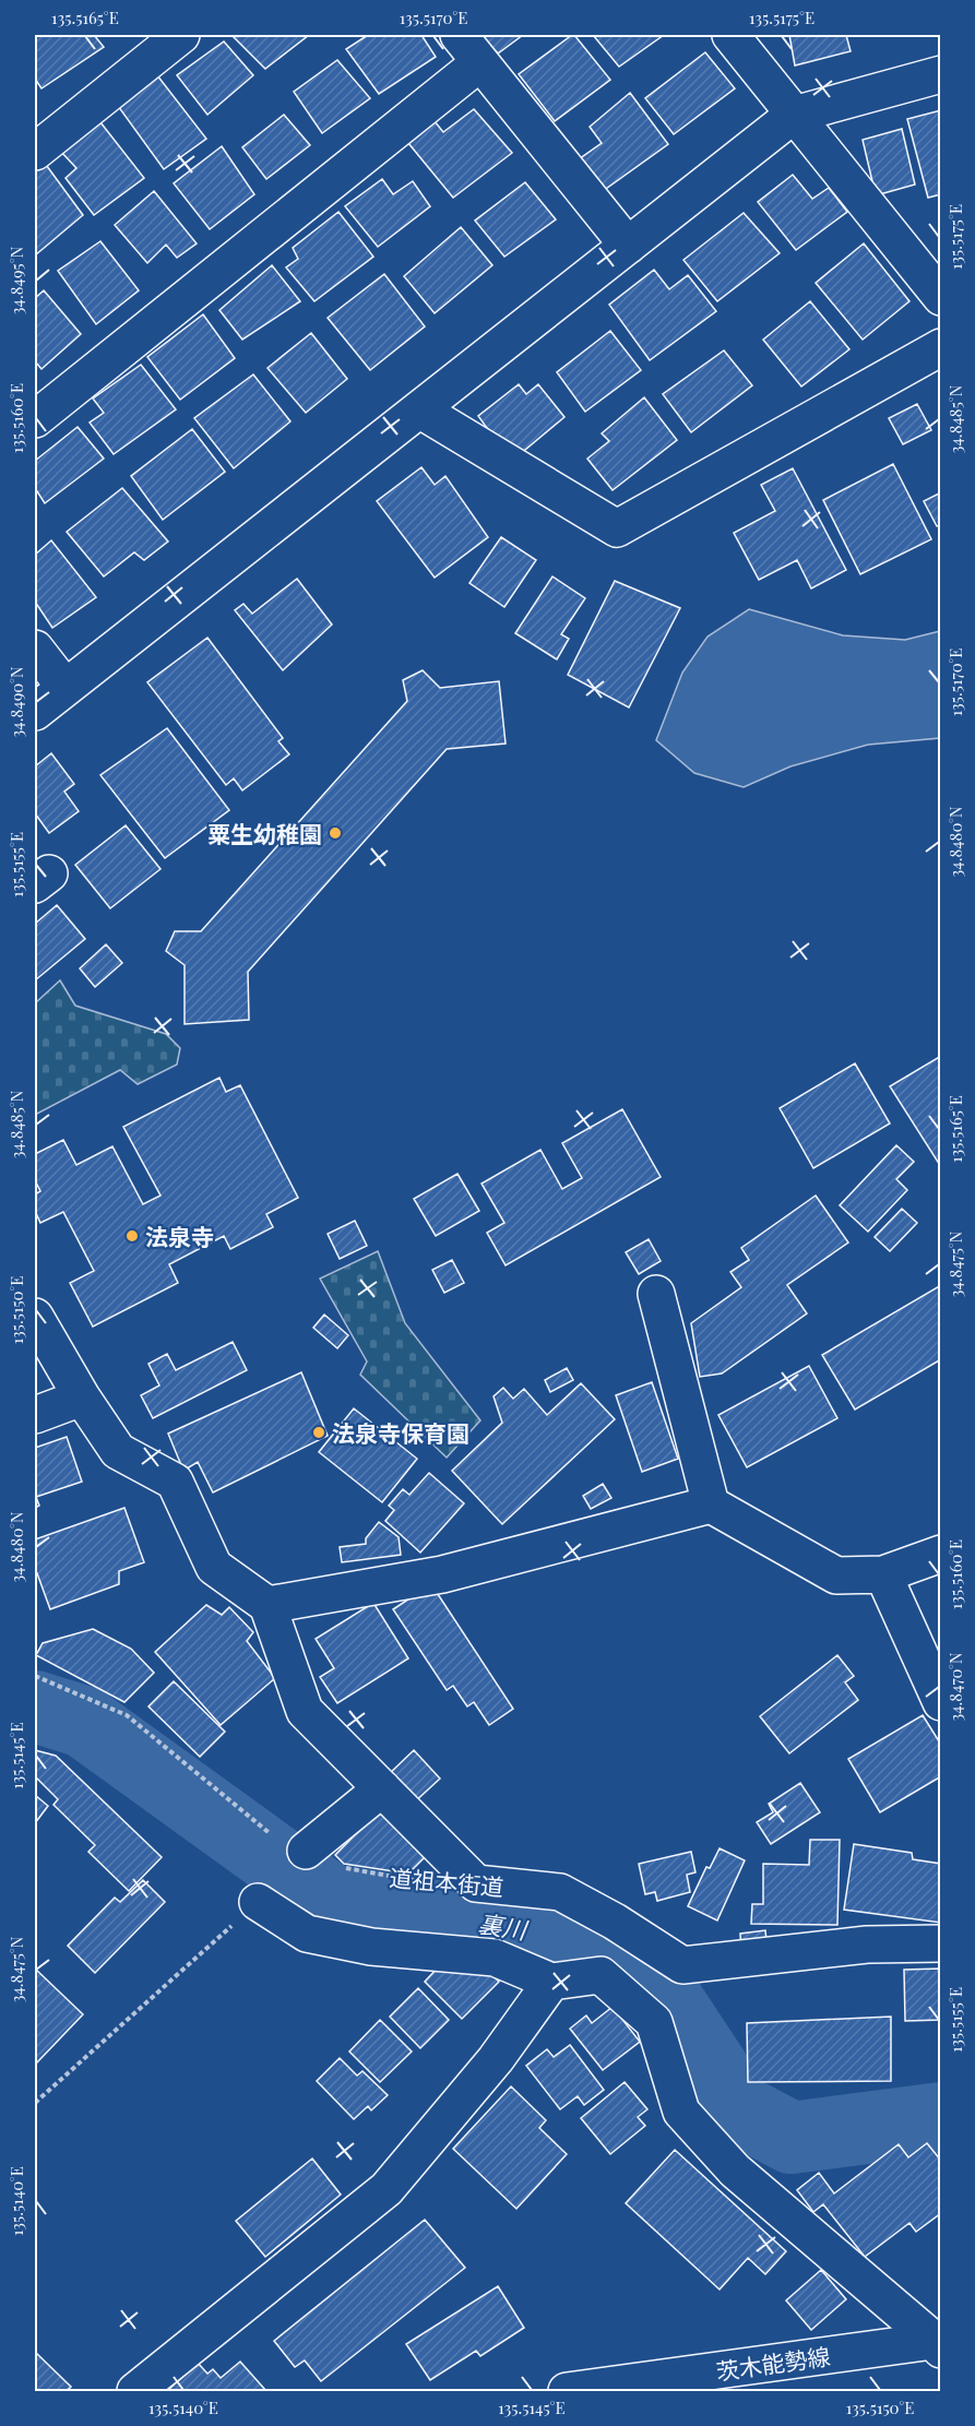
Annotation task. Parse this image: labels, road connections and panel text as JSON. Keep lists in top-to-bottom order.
{
  "streets": {
    "street": ["道祖本街道", "茨木能勢線"]
  },
  "water": ["裏川"],
  "places": ["粟生幼稚園", "法泉寺", "法泉寺保育園"],
  "coordinates": [
    "135.5165°E",
    "135.5170°E",
    "135.5175°E",
    "34.8495°N",
    "135.5160°E",
    "34.8485°N",
    "34.8490°N",
    "34.8480°N",
    "135.5155°E",
    "34.8475°N",
    "135.5150°E",
    "34.8470°N",
    "135.5145°E",
    "135.5140°E"
  ]
}
